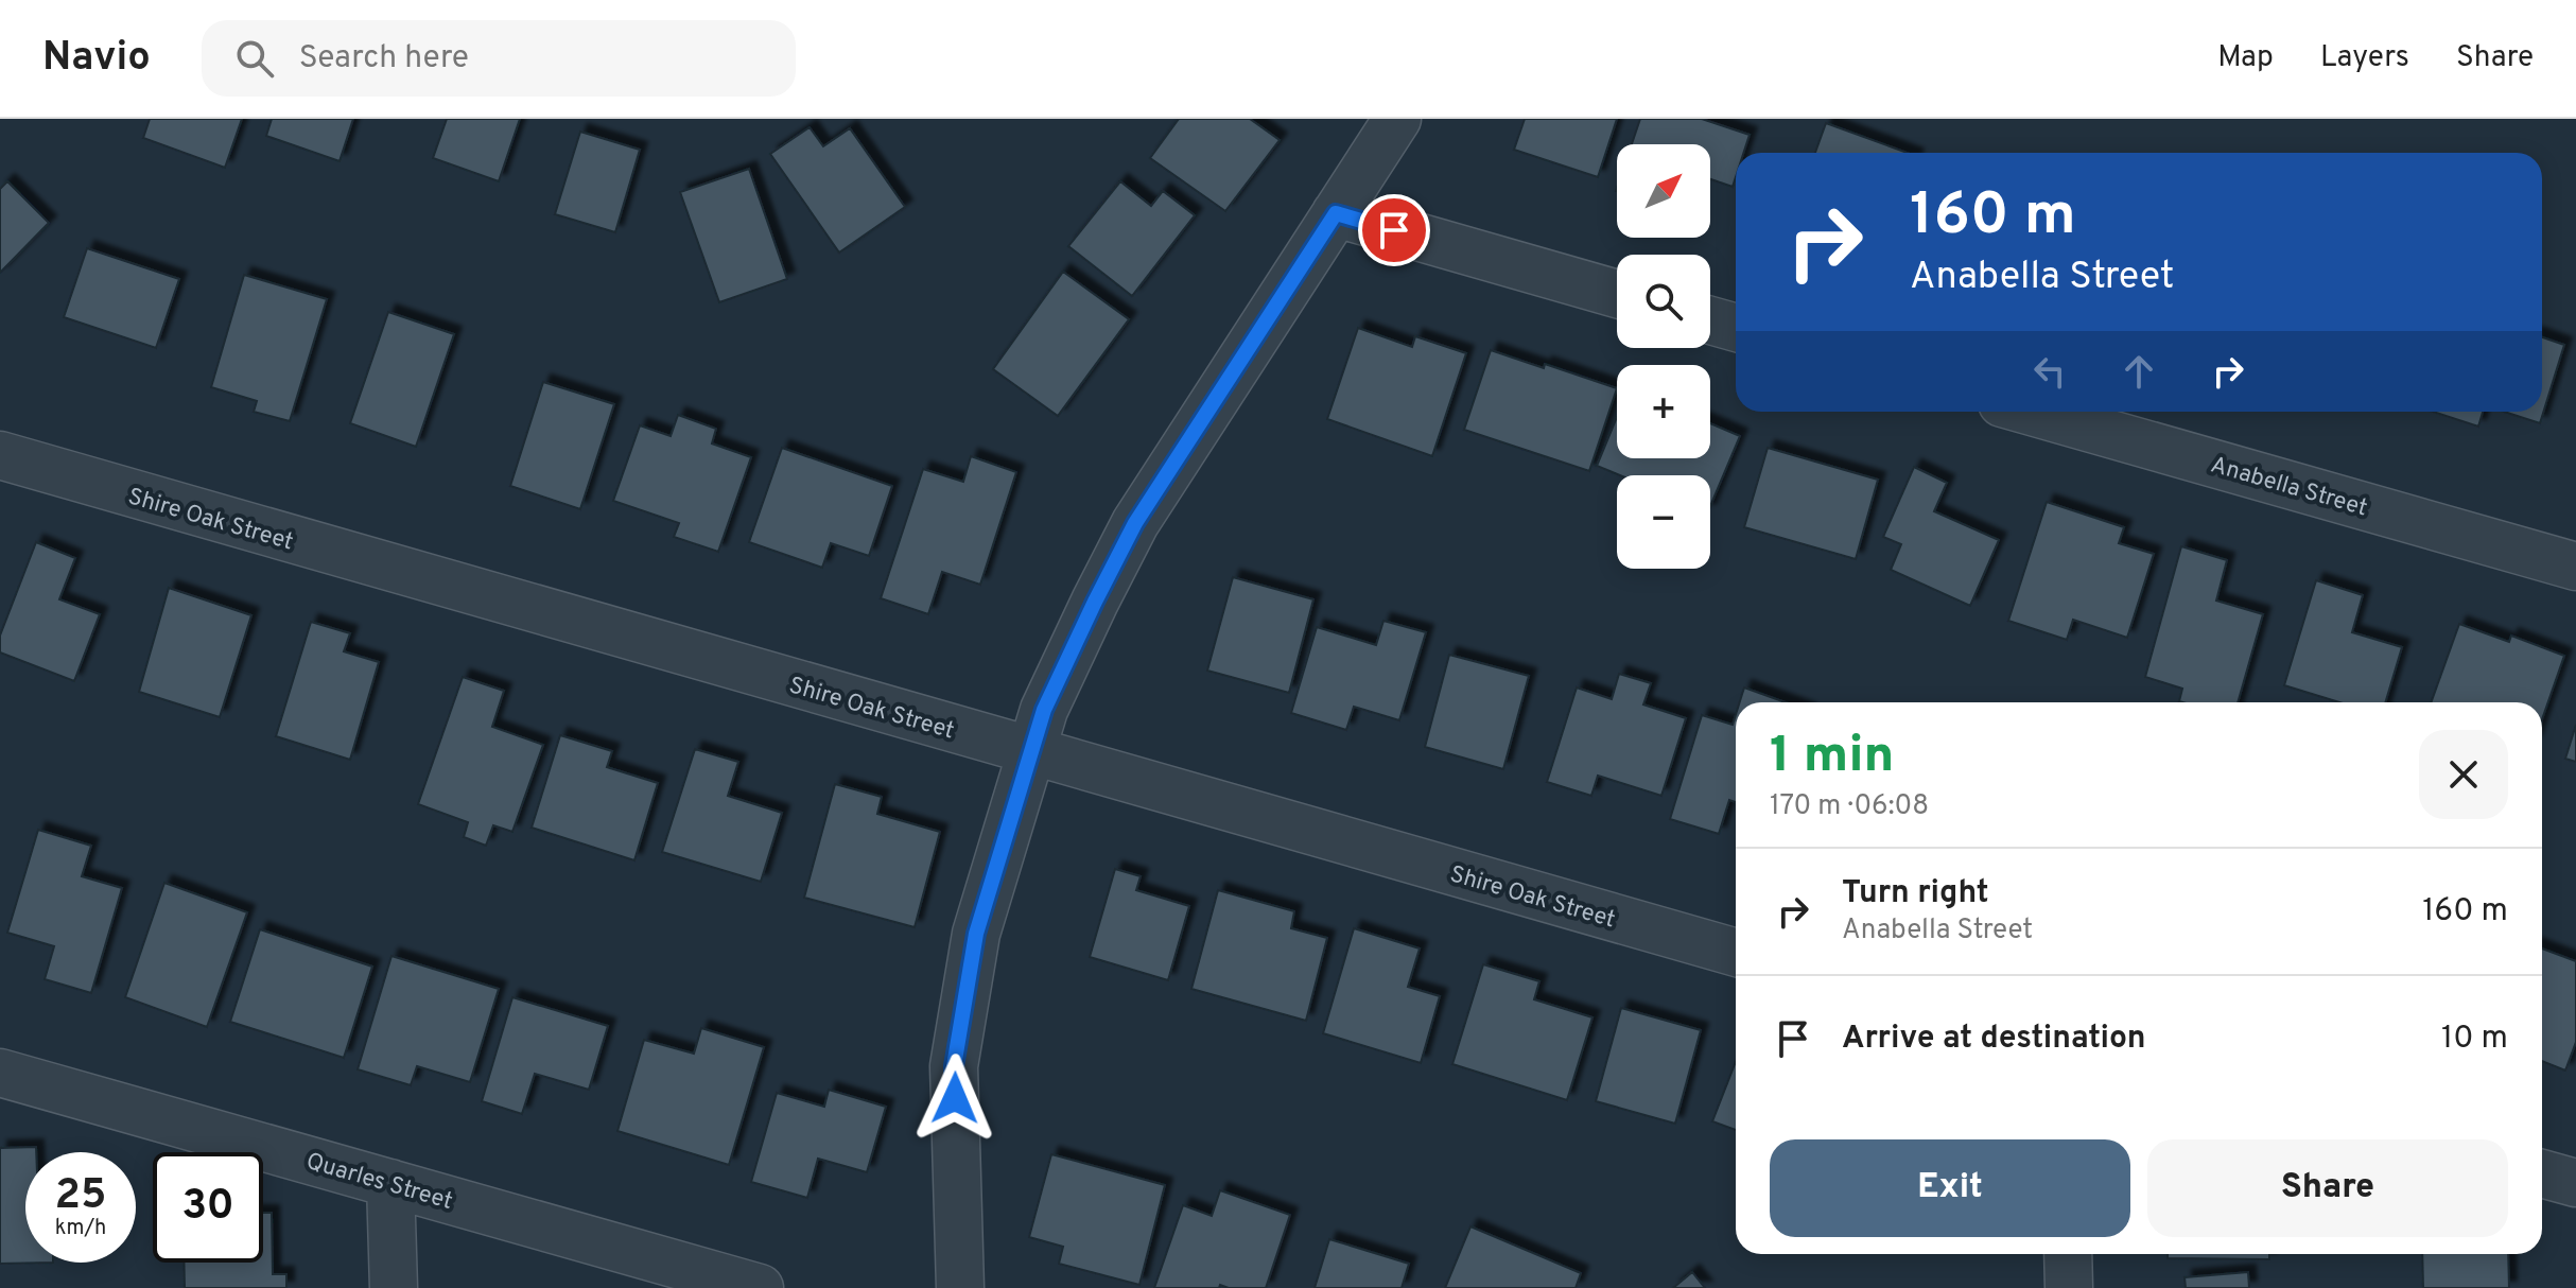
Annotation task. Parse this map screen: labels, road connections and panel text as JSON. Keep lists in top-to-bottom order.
{
  "streets": {
    "street": ["Anabella Street", "Shire Oak Street", "Quarles Street"]
  },
  "north": "top right",
  "page": {
    "header": "Navio",
    "search": "Search here",
    "nav": ["Map", "Layers", "Share"],
    "map_buttons": ["+", "−"],
    "turn": ["160 m", "Anabella Street"],
    "heading": ["1 min", "170 m · 06:08"],
    "list": [
      {
        "name": "Turn right",
        "note": "Anabella Street",
        "value": "160 m"
      },
      {
        "name": "Arrive at destination",
        "value": "10 m"
      }
    ],
    "buttons": ["Exit", "Share"],
    "speed": "25 km/h",
    "limit": "30"
  }
}
